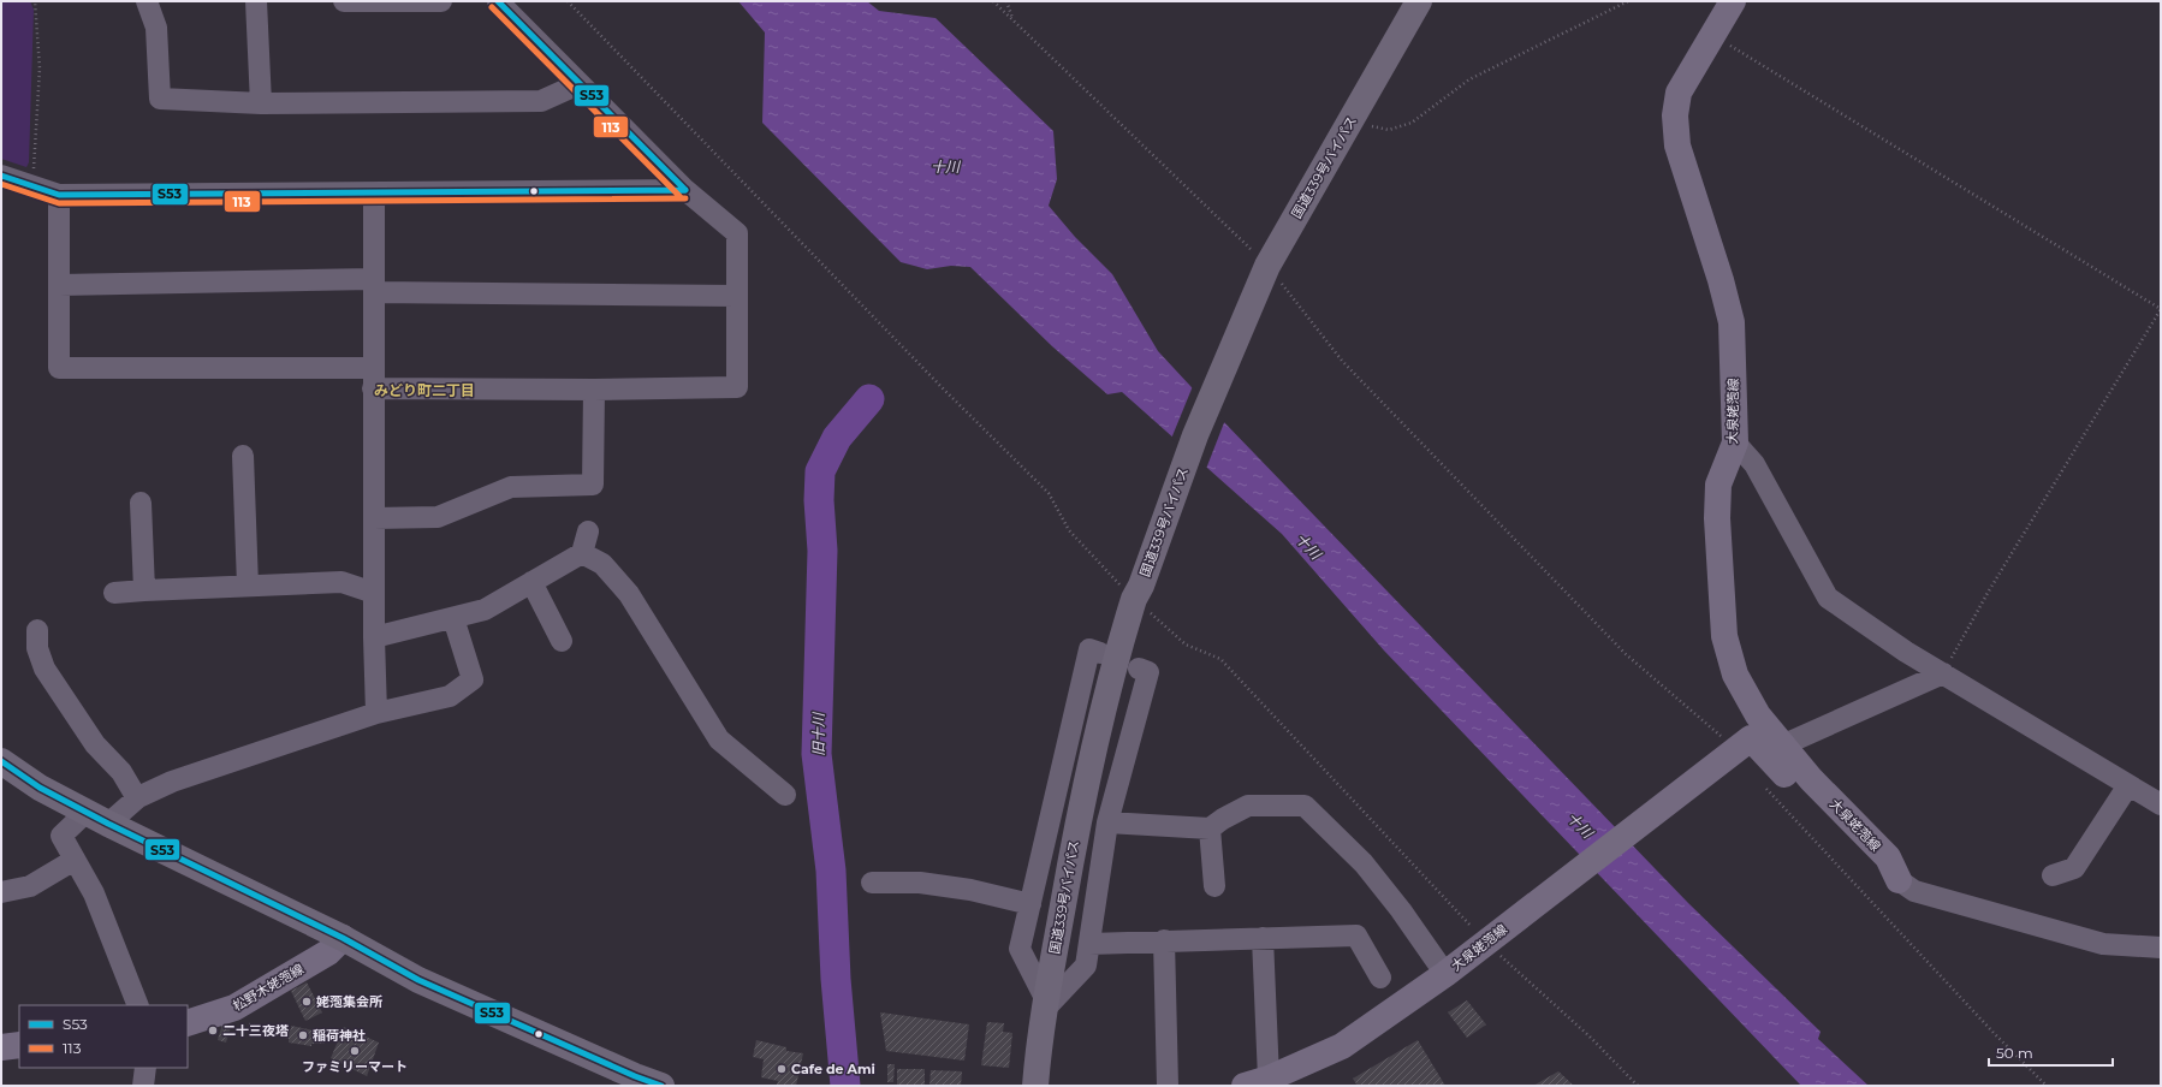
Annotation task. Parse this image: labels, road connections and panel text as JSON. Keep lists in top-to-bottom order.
{
  "streets": {
    "highway": ["国道339号バイパス"],
    "main road": ["大泉姥萢線", "松野木姥萢線"]
  },
  "districts": ["みどり町二丁目"],
  "water": ["十川", "旧十川"],
  "places": [
    "姥萢集会所",
    "二十三夜塔",
    "稲荷神社",
    "ファミリーマート",
    "Cafe de Ami"
  ],
  "lines": ["transit line S53", "transit line 113"],
  "legend": ["S53", "113"],
  "scale_bar": "50 m"
}
